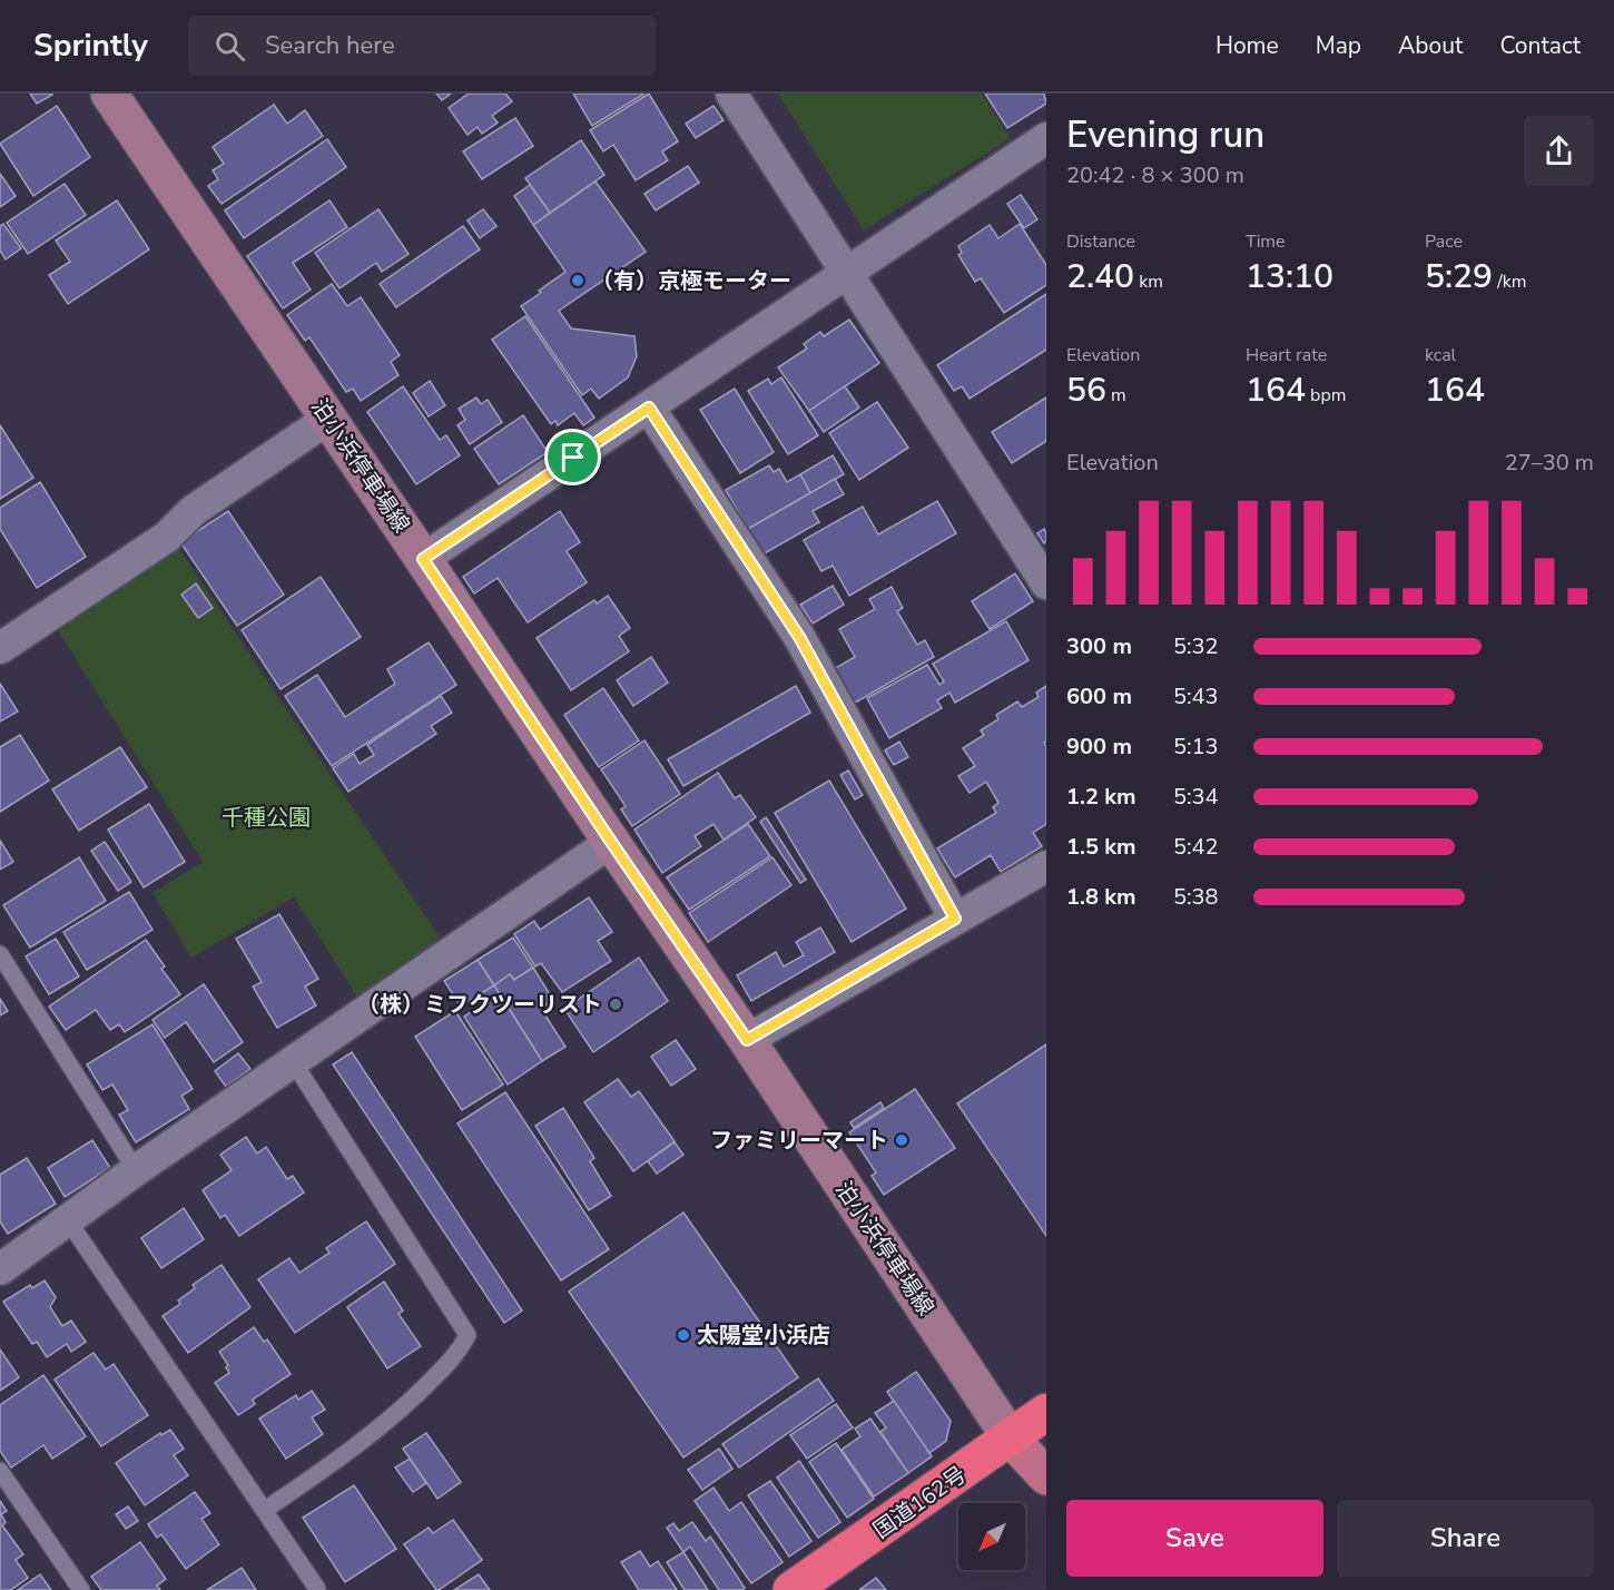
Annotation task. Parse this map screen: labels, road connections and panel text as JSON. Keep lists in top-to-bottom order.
{
  "streets": {
    "highway": ["国道162号"],
    "main road": ["泊小浜停車場線"]
  },
  "crossings": [
    ["泊小浜停車場線", "国道162号"]
  ],
  "parks": ["千種公園"],
  "places": [
    "（有）京極モーター",
    "（株）ミフクツーリスト",
    "ファミリーマート",
    "太陽堂小浜店"
  ],
  "north": "bottom left",
  "page": {
    "header": "Sprintly",
    "search": "Search here",
    "nav": [
      "Home",
      "Map",
      "About",
      "Contact"
    ],
    "heading": ["Evening run", "20:42 · 8 × 300 m"],
    "stats": [
      ["Distance", "2.40 km"],
      ["Time", "13:10"],
      ["Pace", "5:29 /km"],
      ["Elevation", "56 m"],
      ["Heart rate", "164 bpm"],
      ["kcal", "164"]
    ],
    "chart": ["Elevation", "27–30 m"],
    "list": [
      {
        "name": "300 m",
        "note": "5:32"
      },
      {
        "name": "600 m",
        "note": "5:43"
      },
      {
        "name": "900 m",
        "note": "5:13"
      },
      {
        "name": "1.2 km",
        "note": "5:34"
      },
      {
        "name": "1.5 km",
        "note": "5:42"
      },
      {
        "name": "1.8 km",
        "note": "5:38"
      }
    ],
    "buttons": ["Save", "Share"]
  }
}
